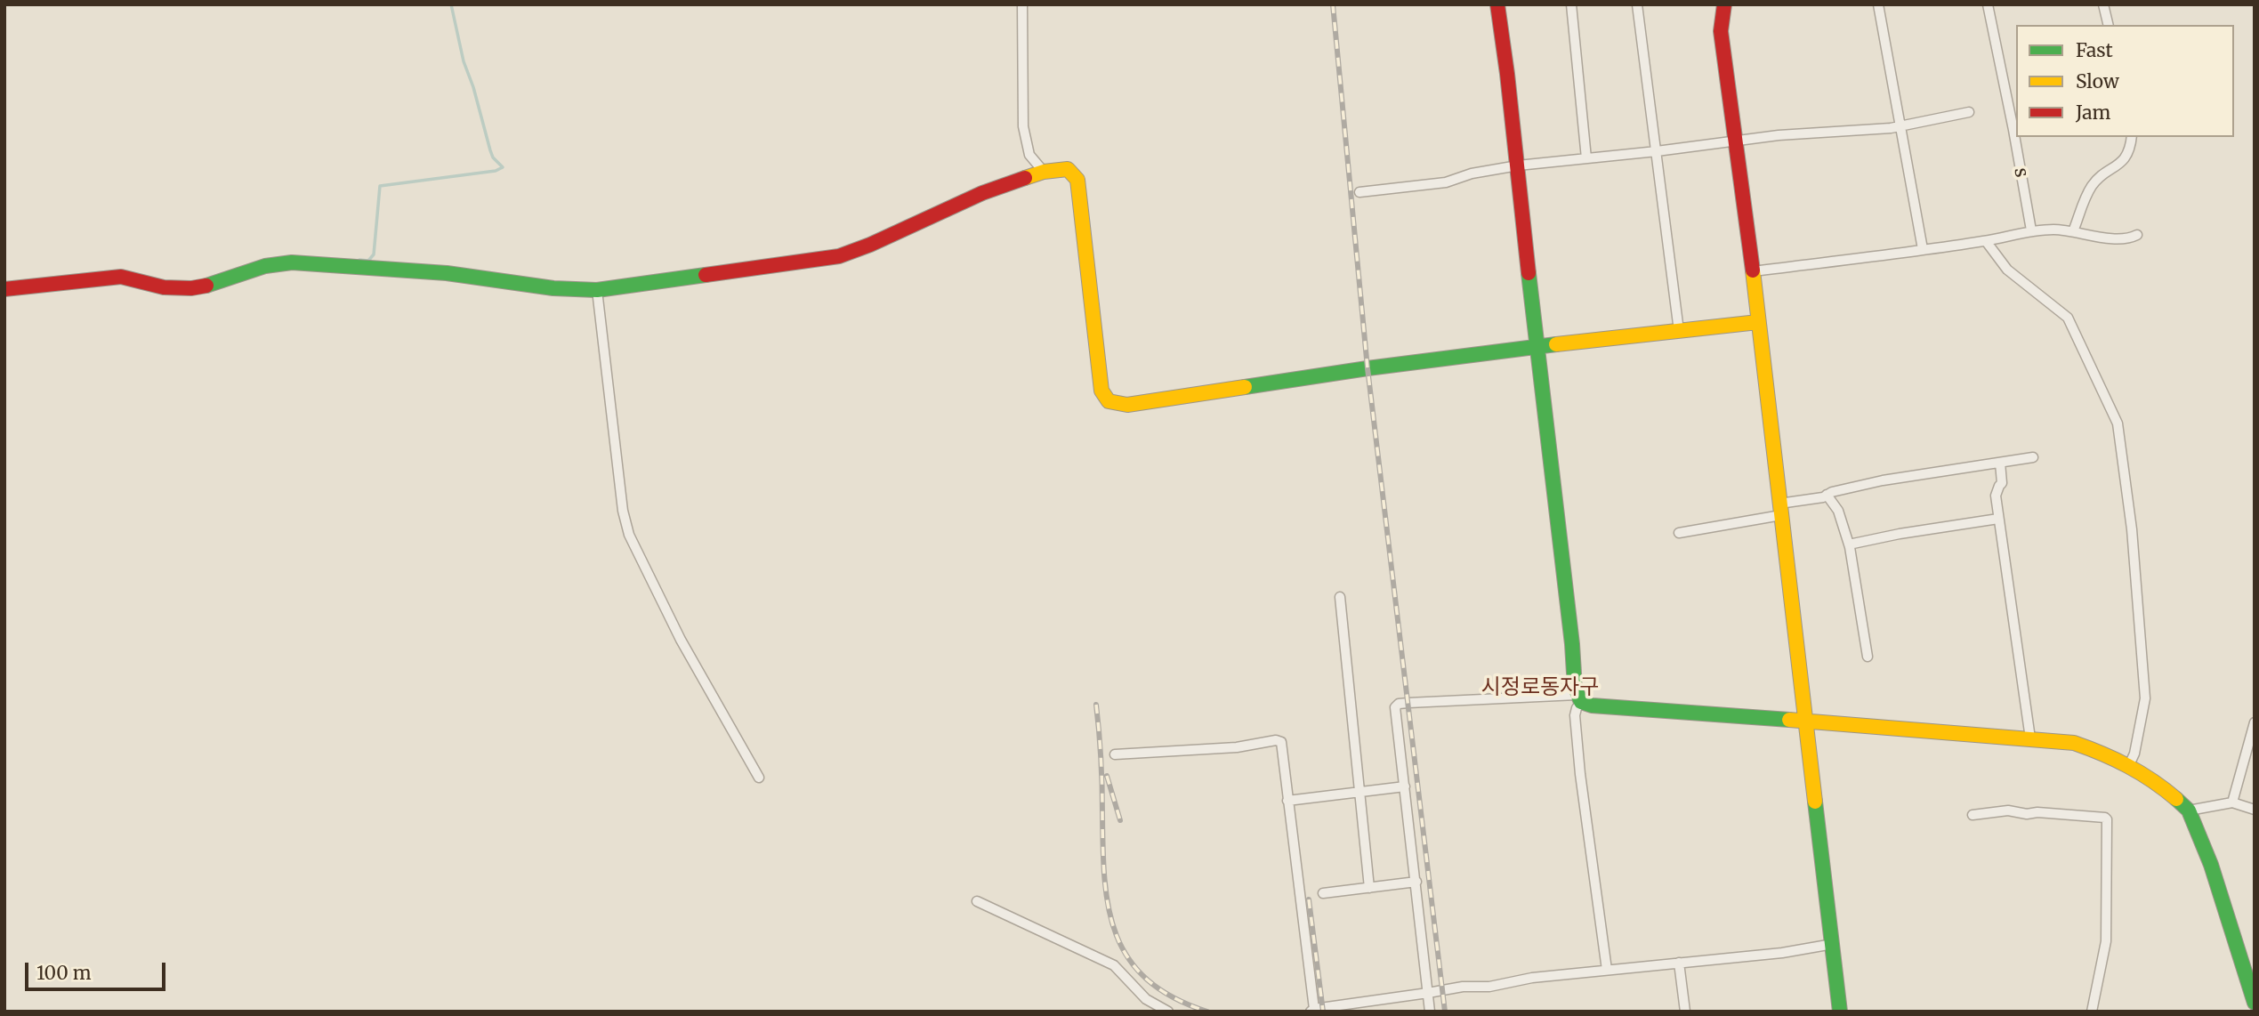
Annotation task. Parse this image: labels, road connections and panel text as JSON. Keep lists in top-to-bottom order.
{
  "streets": {
    "street": ["s"]
  },
  "districts": ["시정로동자구"],
  "legend": ["Fast", "Slow", "Jam"],
  "scale_bar": "100 m"
}
